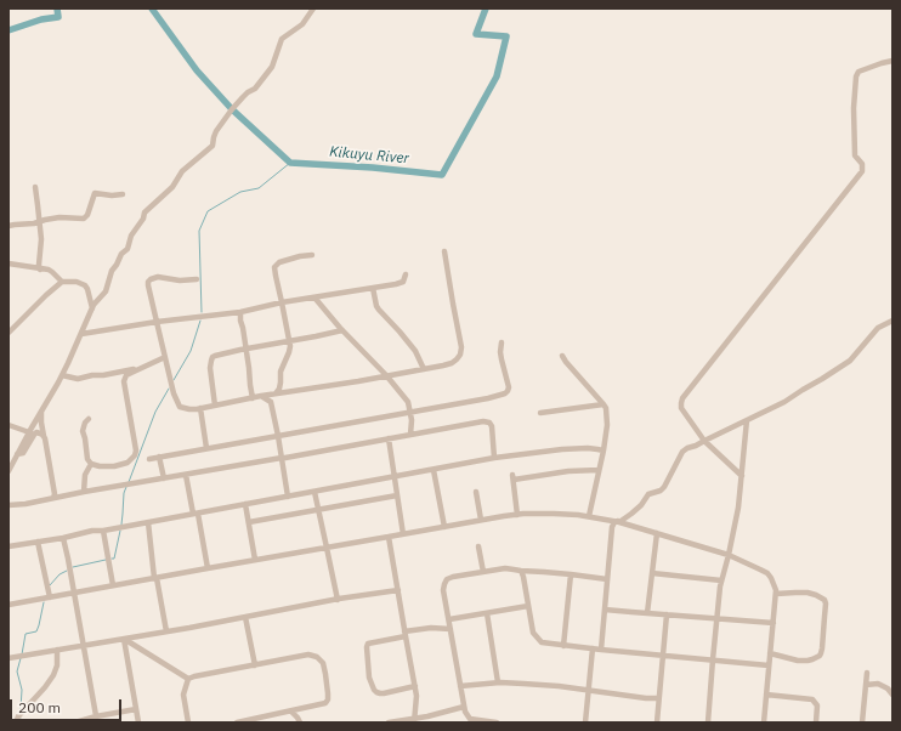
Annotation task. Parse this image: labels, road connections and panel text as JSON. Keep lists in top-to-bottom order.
{
  "water": ["Kikuyu River"],
  "scale_bar": "200 m"
}
